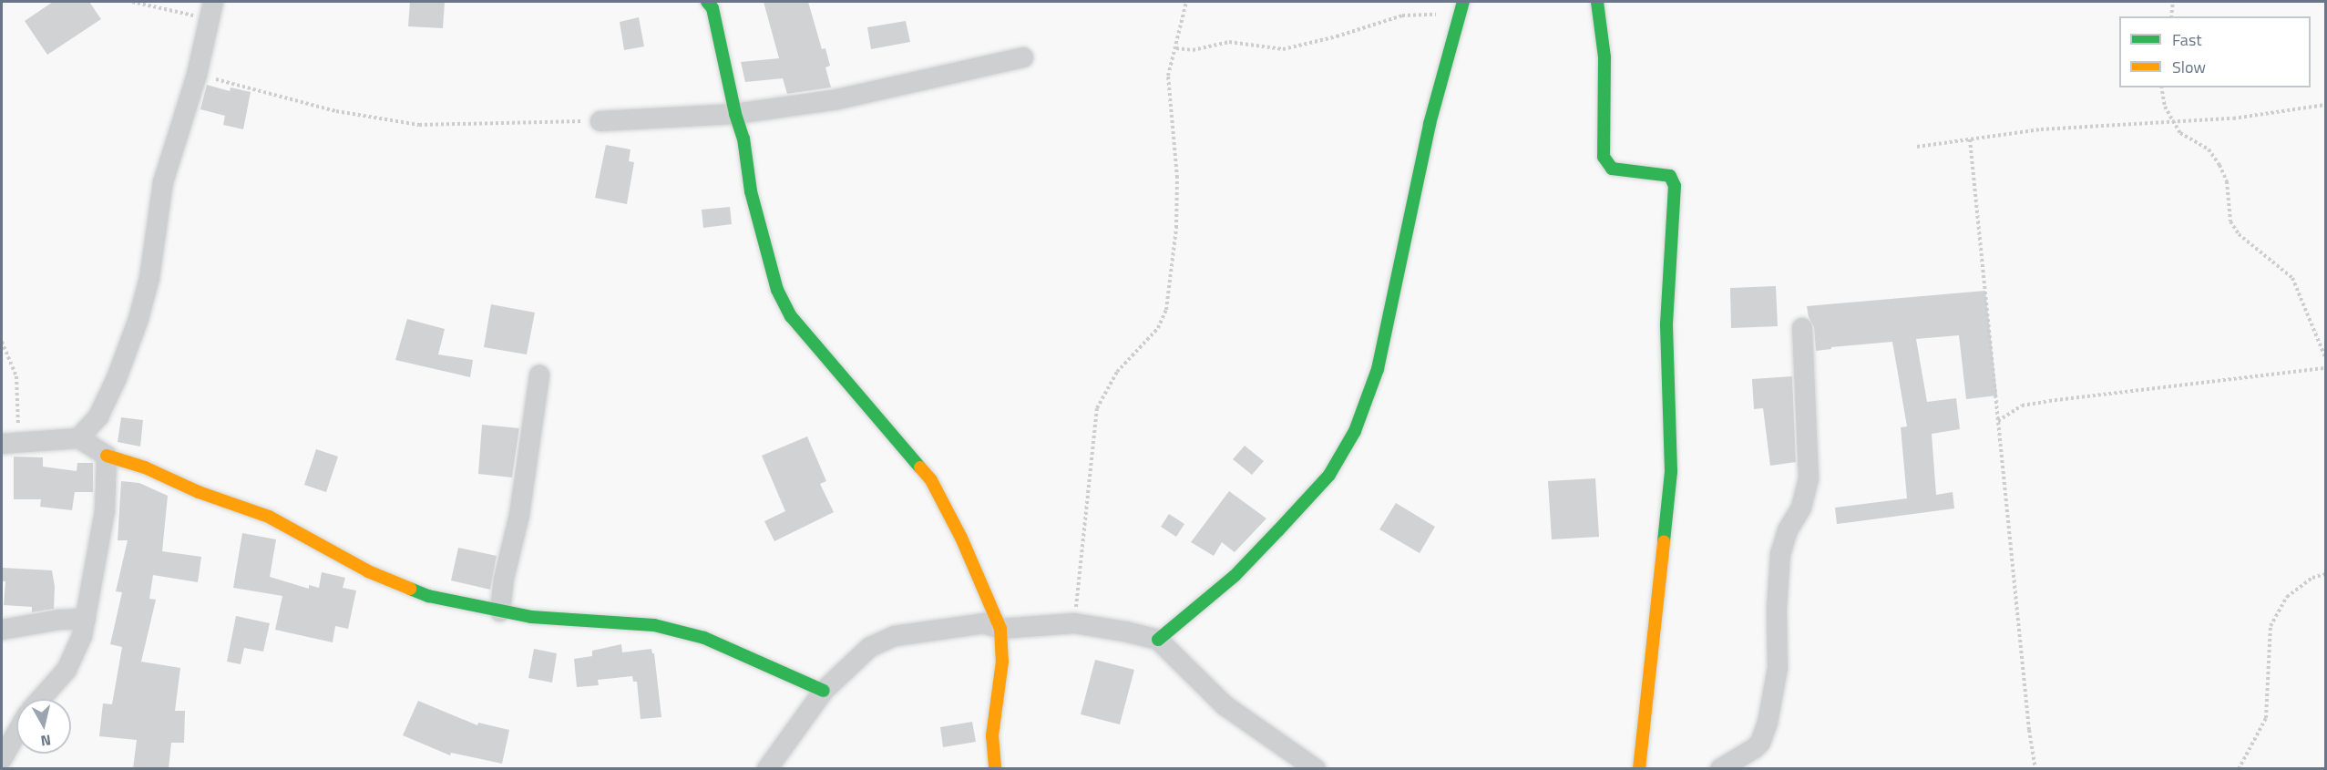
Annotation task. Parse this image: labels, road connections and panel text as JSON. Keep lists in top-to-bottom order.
{
  "legend": ["Fast", "Slow"],
  "north": "bottom"
}
